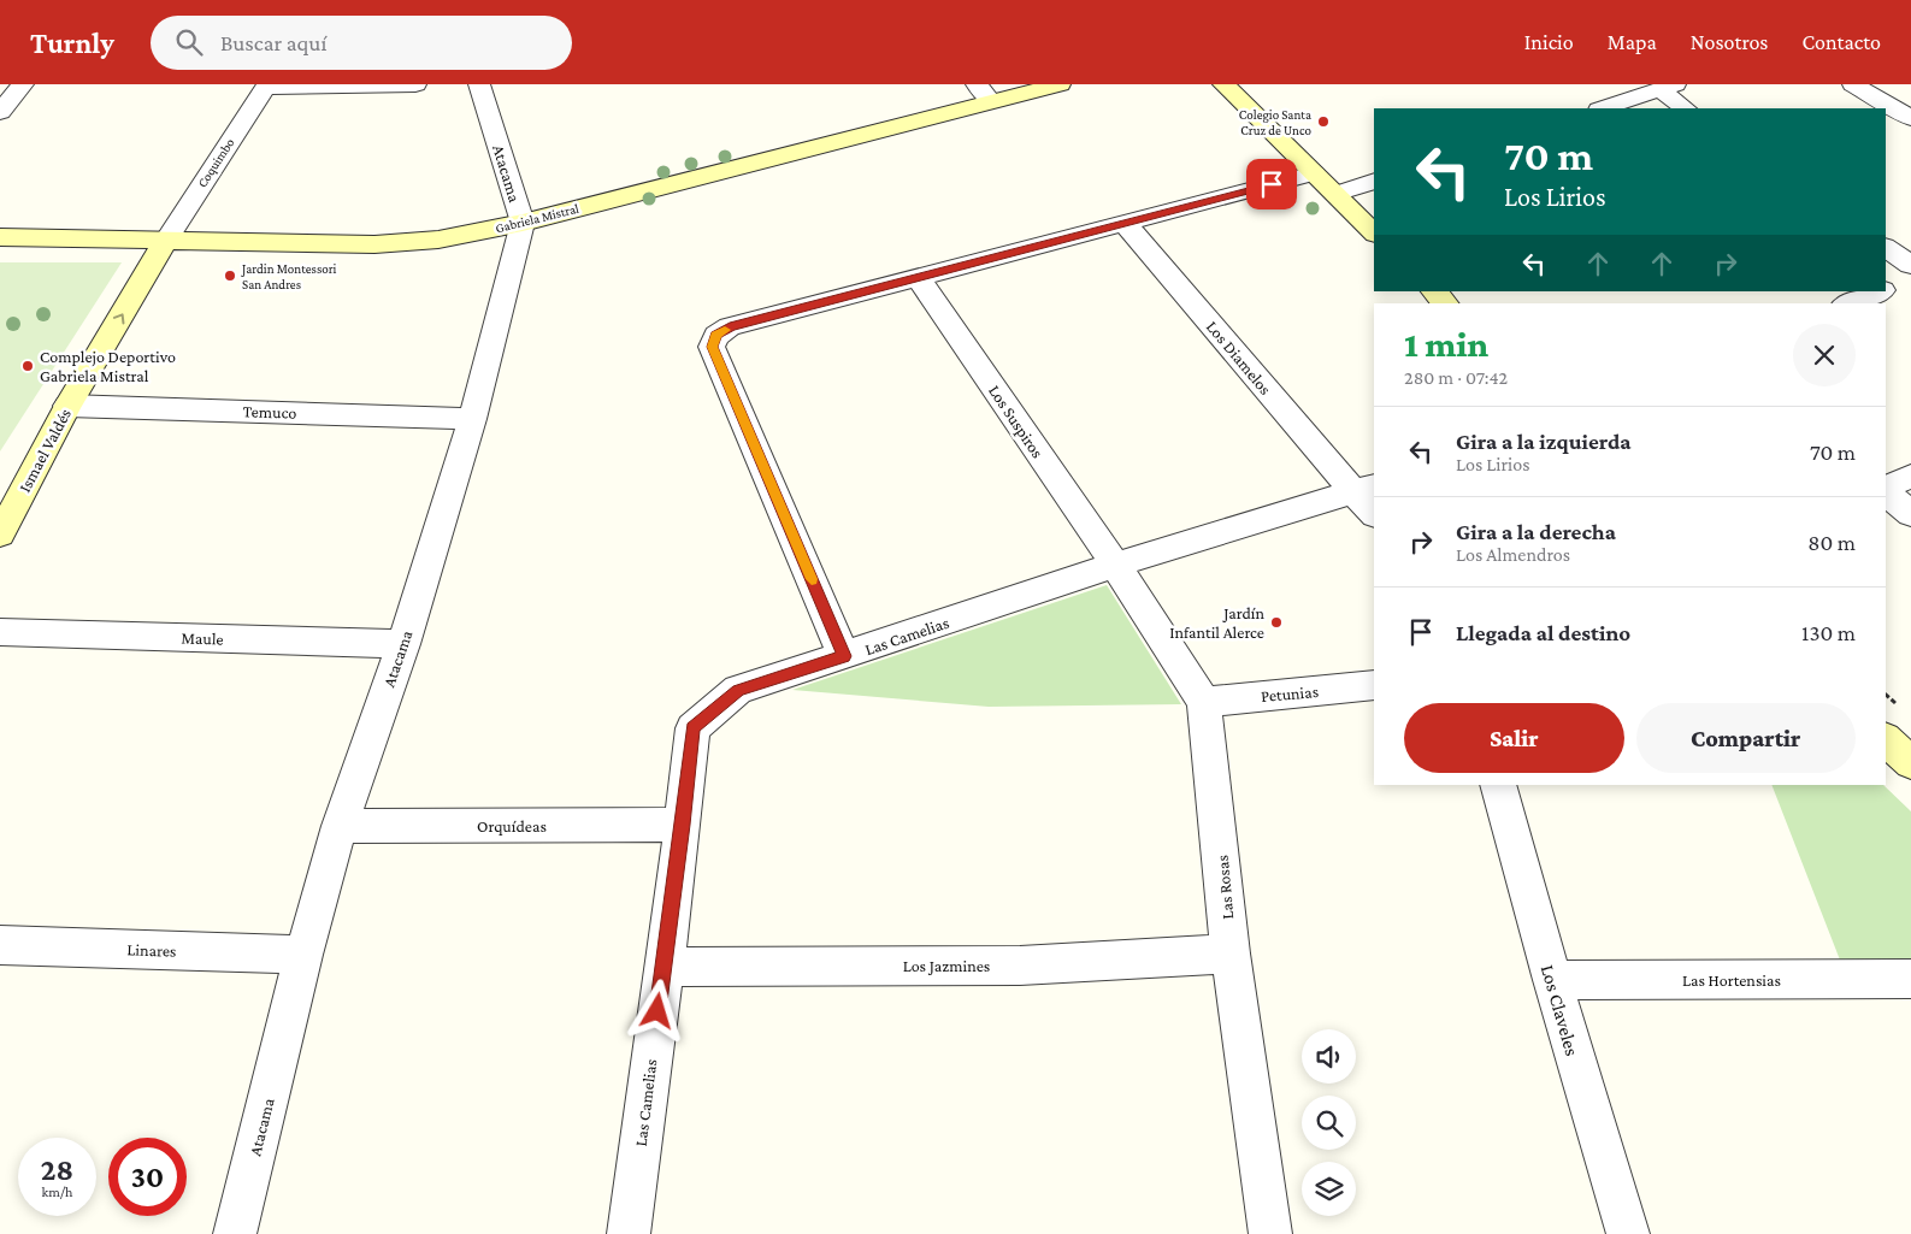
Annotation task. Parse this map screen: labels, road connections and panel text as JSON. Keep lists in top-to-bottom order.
{
  "streets": {
    "street": [
      "Coquimbo",
      "Atacama",
      "Gabriela Mistral",
      "Los Diamelos",
      "Temuco",
      "Los Suspiros",
      "Ismael Valdés",
      "Las Camelias",
      "Maule",
      "Petunias",
      "Orquídeas",
      "Las Rosas",
      "Linares",
      "Los Jazmines",
      "Las Hortensias",
      "Los Claveles"
    ]
  },
  "crossings": [
    ["Coquimbo", "Gabriela Mistral"],
    ["Coquimbo", "Ismael Valdés"],
    ["Atacama", "Gabriela Mistral"],
    ["Atacama", "Temuco"],
    ["Atacama", "Maule"],
    ["Atacama", "Orquídeas"],
    ["Atacama", "Linares"],
    ["Gabriela Mistral", "Ismael Valdés"],
    ["Los Diamelos", "Las Camelias"],
    ["Temuco", "Ismael Valdés"],
    ["Los Suspiros", "Las Camelias"],
    ["Los Suspiros", "Las Rosas"],
    ["Las Camelias", "Orquídeas"],
    ["Las Camelias", "Las Rosas"],
    ["Las Camelias", "Los Jazmines"],
    ["Petunias", "Las Rosas"],
    ["Las Rosas", "Los Jazmines"],
    ["Las Hortensias", "Los Claveles"]
  ],
  "one_way": ["Ismael Valdés"],
  "places": [
    "Colegio Santa Cruz de Unco",
    "Jardin Montessori San Andres",
    "Complejo Deportivo Gabriela Mistral",
    "Jardín Infantil Alerce"
  ],
  "page": {
    "header": "Turnly",
    "search": "Buscar aquí",
    "nav": [
      "Inicio",
      "Mapa",
      "Nosotros",
      "Contacto"
    ],
    "turn": ["70 m", "Los Lirios"],
    "heading": ["1 min", "280 m · 07:42"],
    "list": [
      {
        "name": "Gira a la izquierda",
        "note": "Los Lirios",
        "value": "70 m"
      },
      {
        "name": "Gira a la derecha",
        "note": "Los Almendros",
        "value": "80 m"
      },
      {
        "name": "Llegada al destino",
        "value": "130 m"
      }
    ],
    "buttons": ["Salir", "Compartir"],
    "speed": "28 km/h",
    "limit": "30"
  }
}
